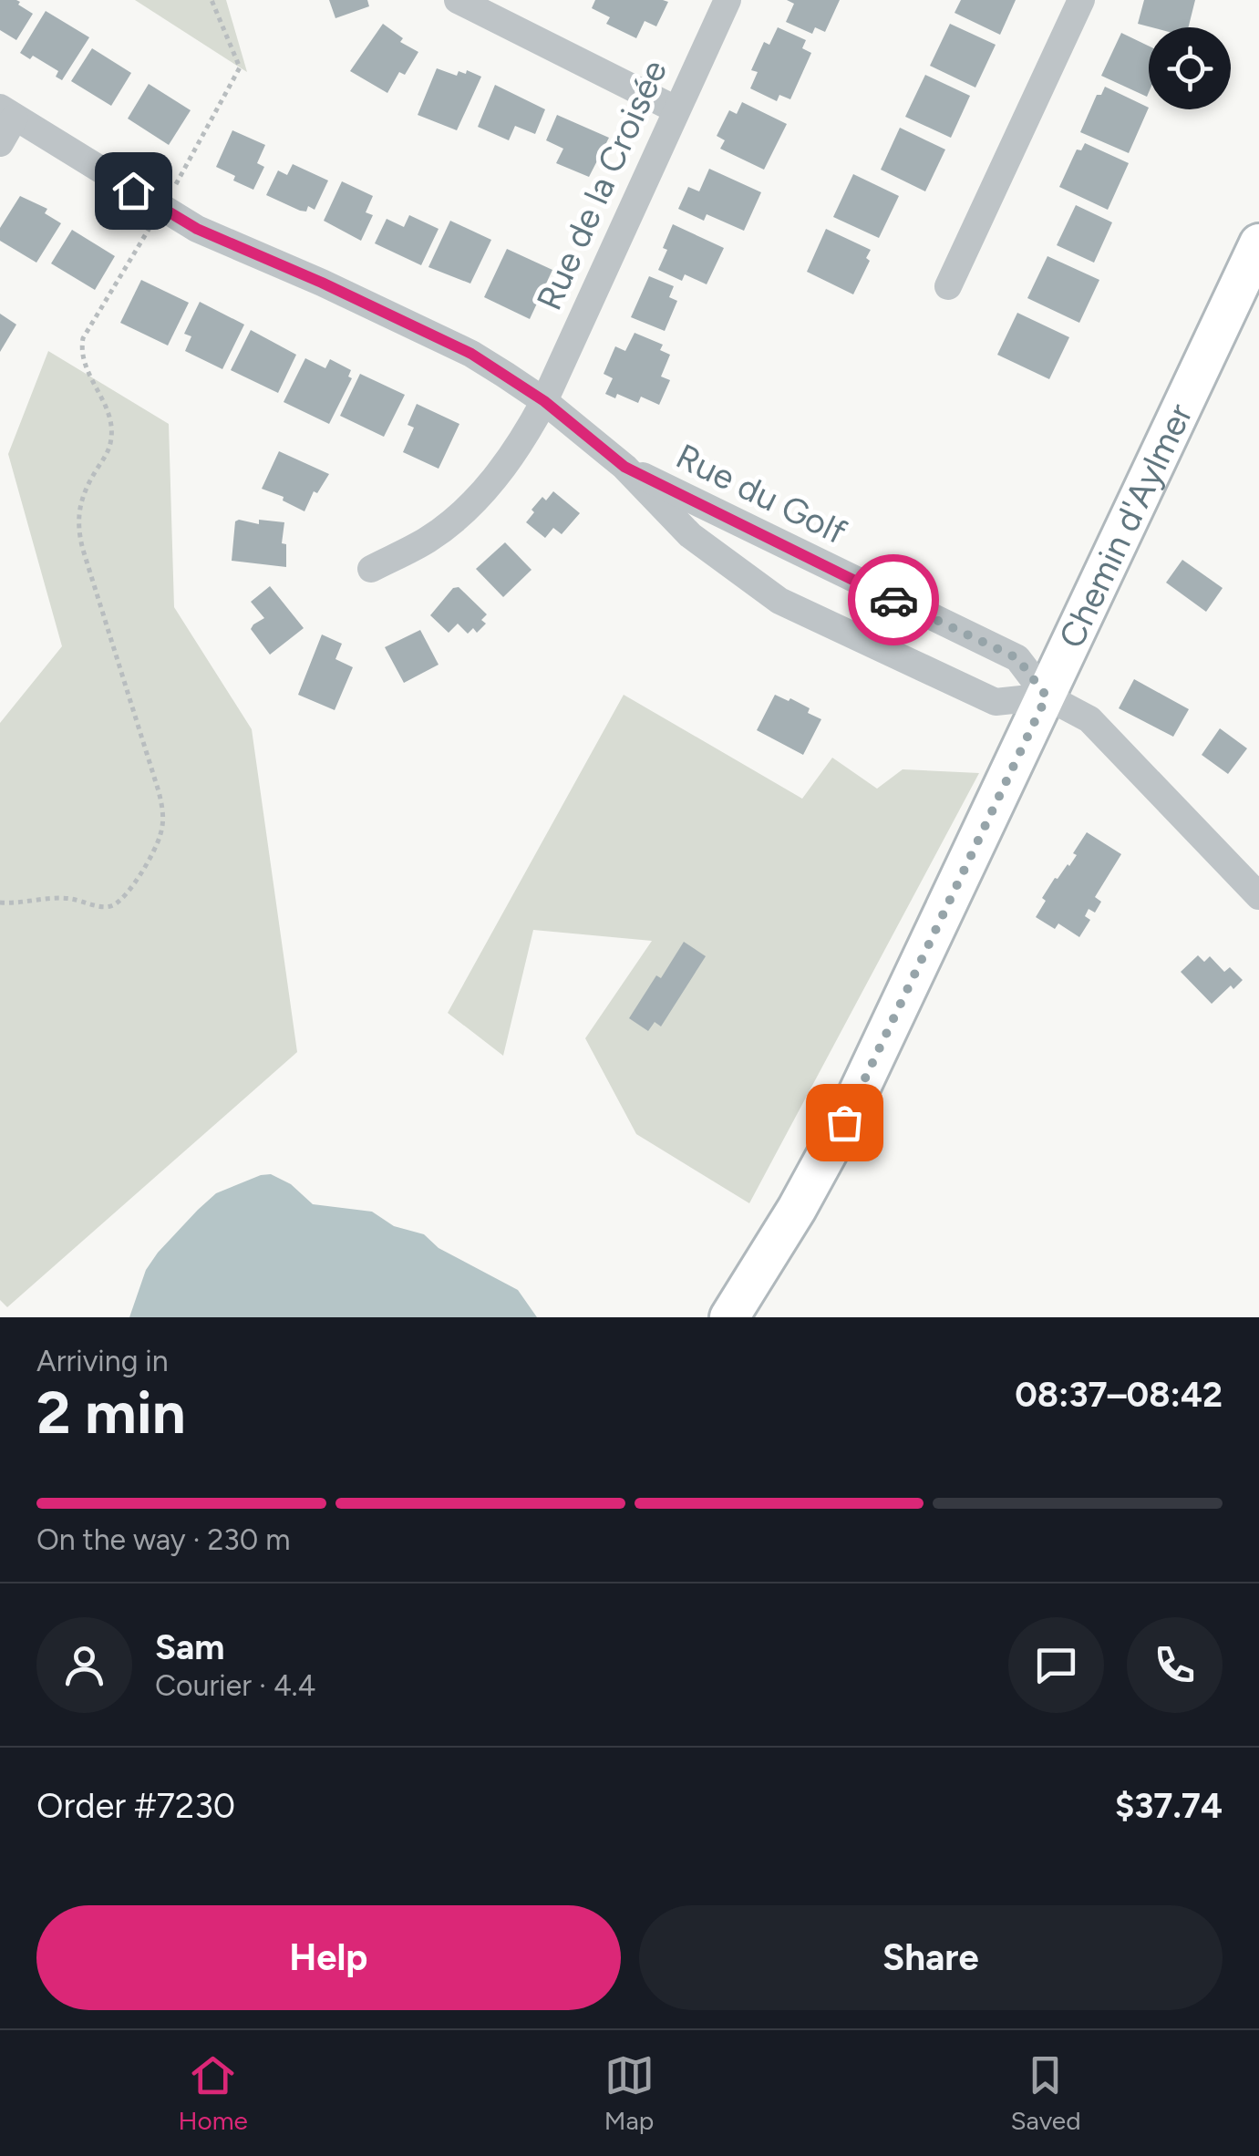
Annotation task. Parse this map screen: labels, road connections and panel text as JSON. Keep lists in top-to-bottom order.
{
  "streets": {
    "main road": ["Chemin d'Aylmer"],
    "street": ["Rue de la Croisée", "Rue du Golf"]
  },
  "crossings": [
    ["Rue de la Croisée", "Rue du Golf"],
    ["Rue du Golf", "Chemin d'Aylmer"]
  ],
  "page": {
    "heading": ["2 min", "Arriving in", "08:37–08:42"],
    "panel": [
      "Sam",
      "Courier · 4.4",
      "Order #7230",
      "$37.74"
    ],
    "bar": "On the way · 230 m",
    "buttons": ["Help", "Share"],
    "tabs": ["Home", "Map", "Saved"]
  }
}
